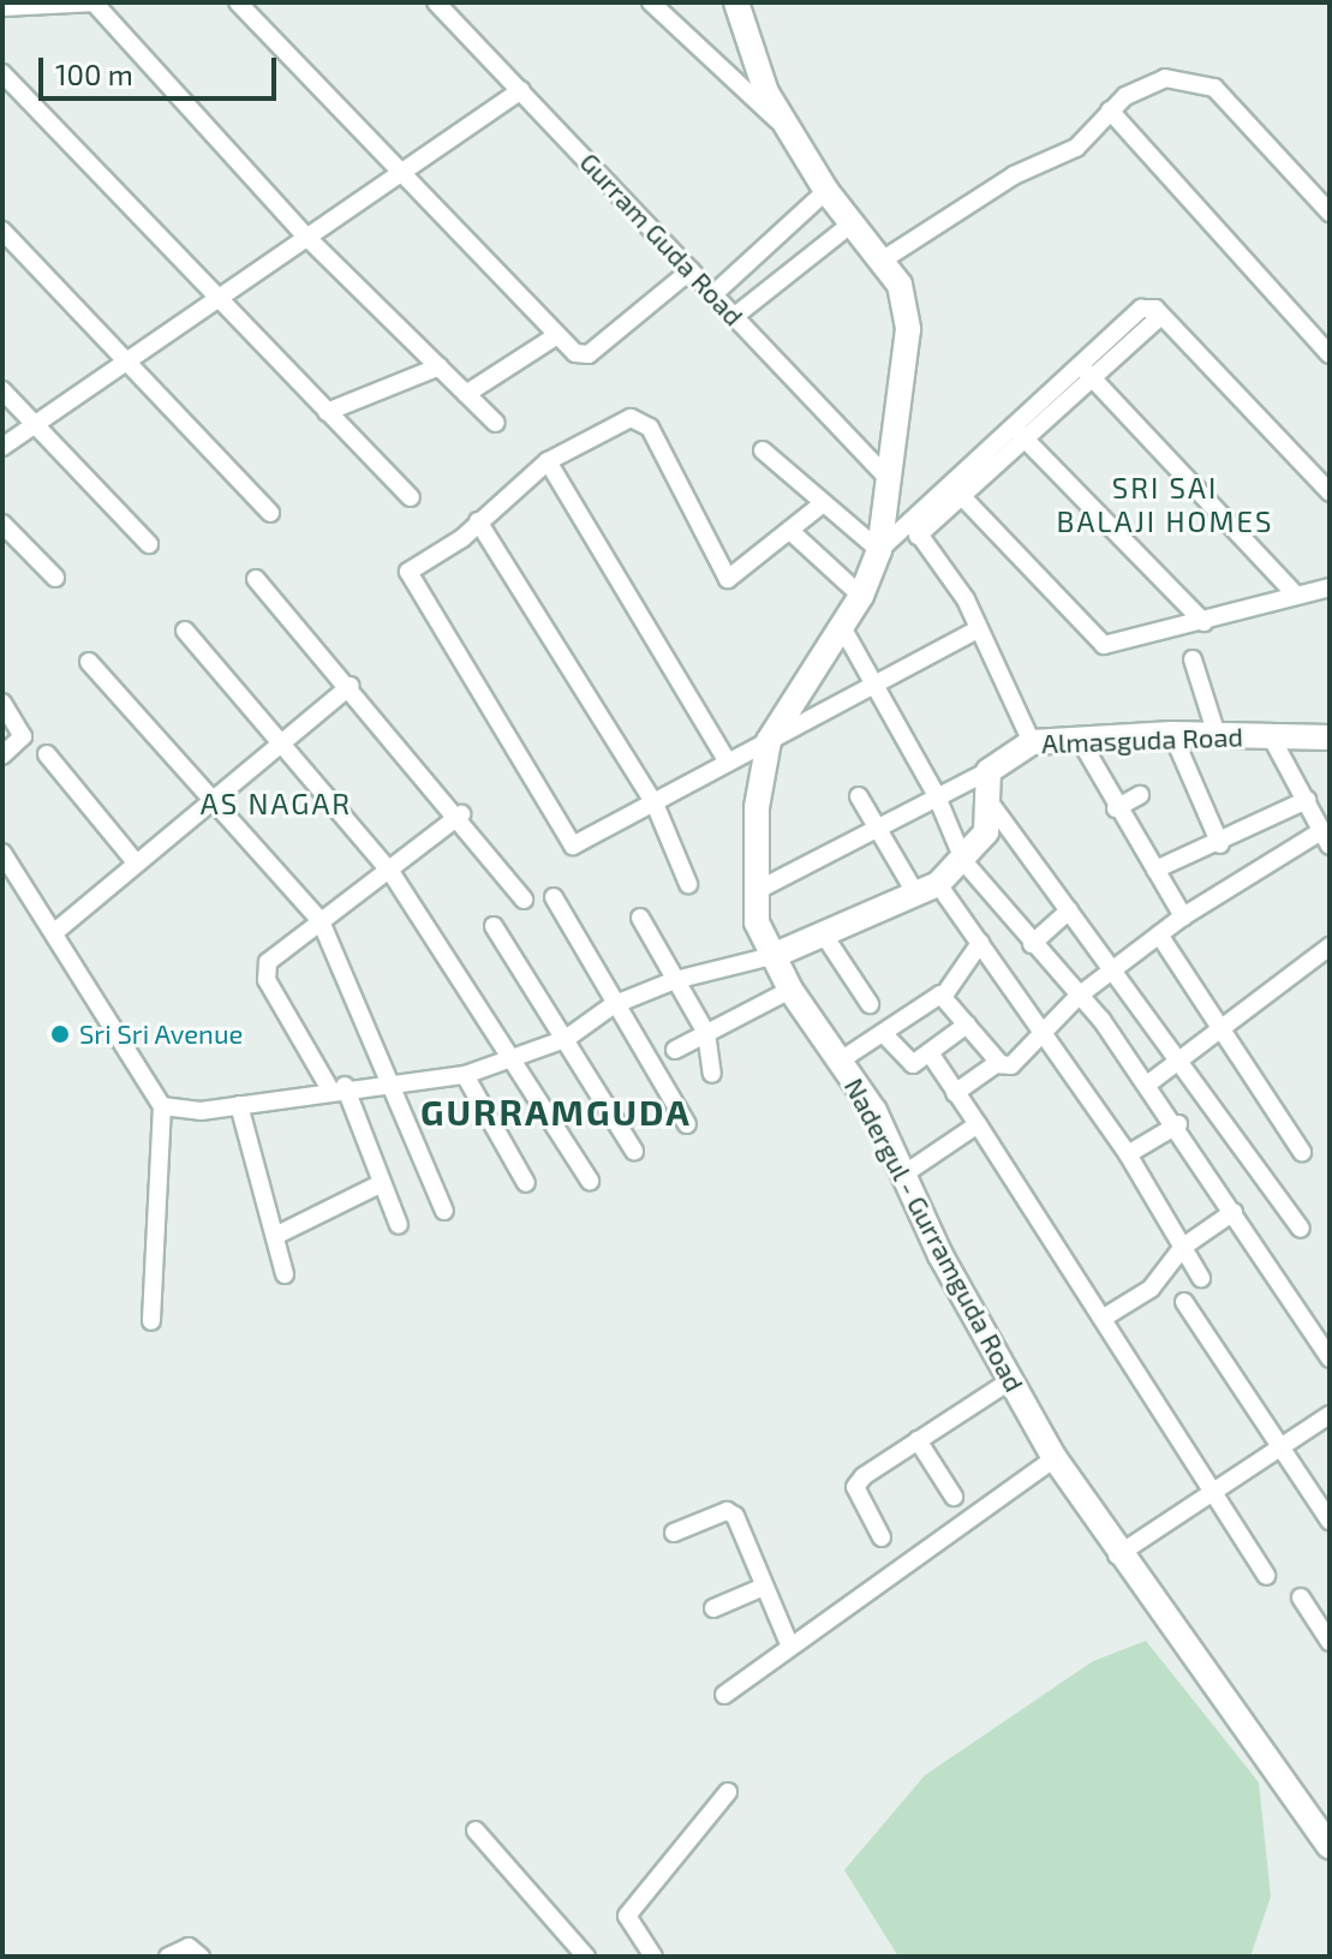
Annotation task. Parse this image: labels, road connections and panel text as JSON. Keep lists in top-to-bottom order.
{
  "streets": {
    "main road": ["Almasguda Road", "Nadergul - Gurramguda Road"],
    "street": ["Gurram Guda Road"]
  },
  "crossings": [
    ["Gurram Guda Road", "Nadergul - Gurramguda Road"]
  ],
  "districts": ["SRI SAI BALAJI HOMES", "AS NAGAR", "GURRAMGUDA"],
  "places": ["Sri Sri Avenue"],
  "scale_bar": "100 m"
}
